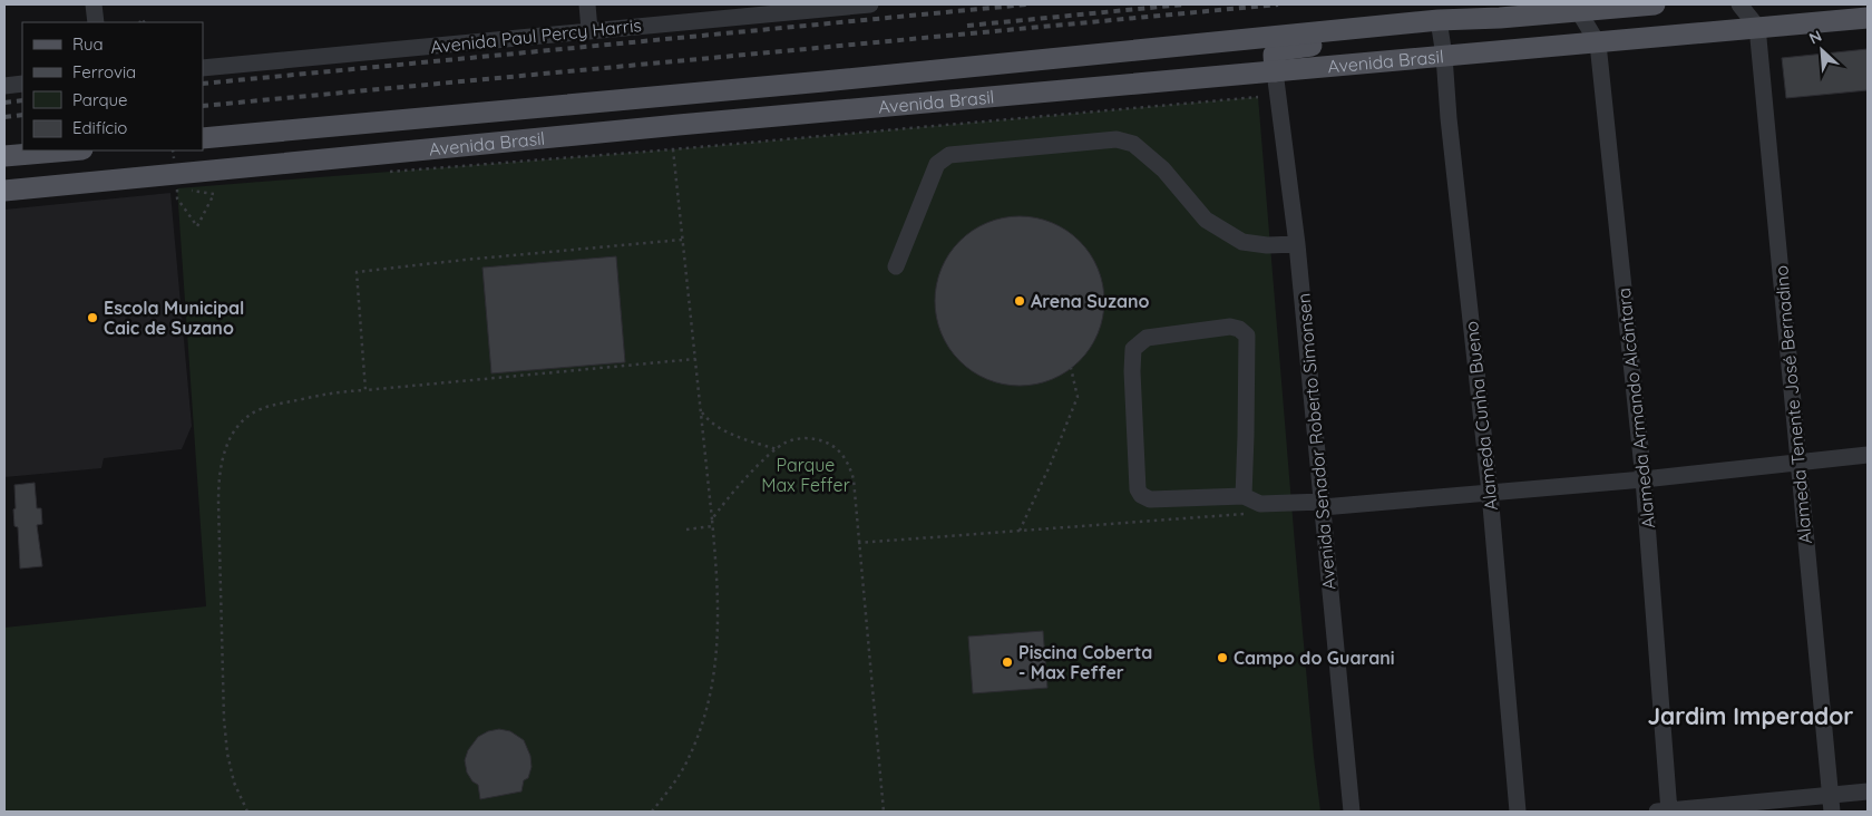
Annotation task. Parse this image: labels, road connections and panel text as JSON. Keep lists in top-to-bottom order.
{
  "streets": {
    "main road": ["Avenida Brasil"],
    "street": [
      "Avenida Paul Percy Harris",
      "Alameda Tenente José Bernadino",
      "Alameda Armando Alcântara",
      "Alameda Cunha Bueno",
      "Avenida Senador Roberto Simonsen"
    ]
  },
  "crossings": [
    ["Avenida Brasil", "Alameda Tenente José Bernadino"],
    ["Avenida Brasil", "Alameda Armando Alcântara"],
    ["Avenida Brasil", "Alameda Cunha Bueno"],
    ["Avenida Brasil", "Avenida Senador Roberto Simonsen"]
  ],
  "districts": ["Jardim Imperador"],
  "parks": ["Parque Max Feffer"],
  "places": [
    "Arena Suzano",
    "Escola Municipal Caic de Suzano",
    "Campo do Guarani",
    "Piscina Coberta - Max Feffer"
  ],
  "legend": [
    "Rua",
    "Ferrovia",
    "Parque",
    "Edifício"
  ],
  "north": "top left"
}
